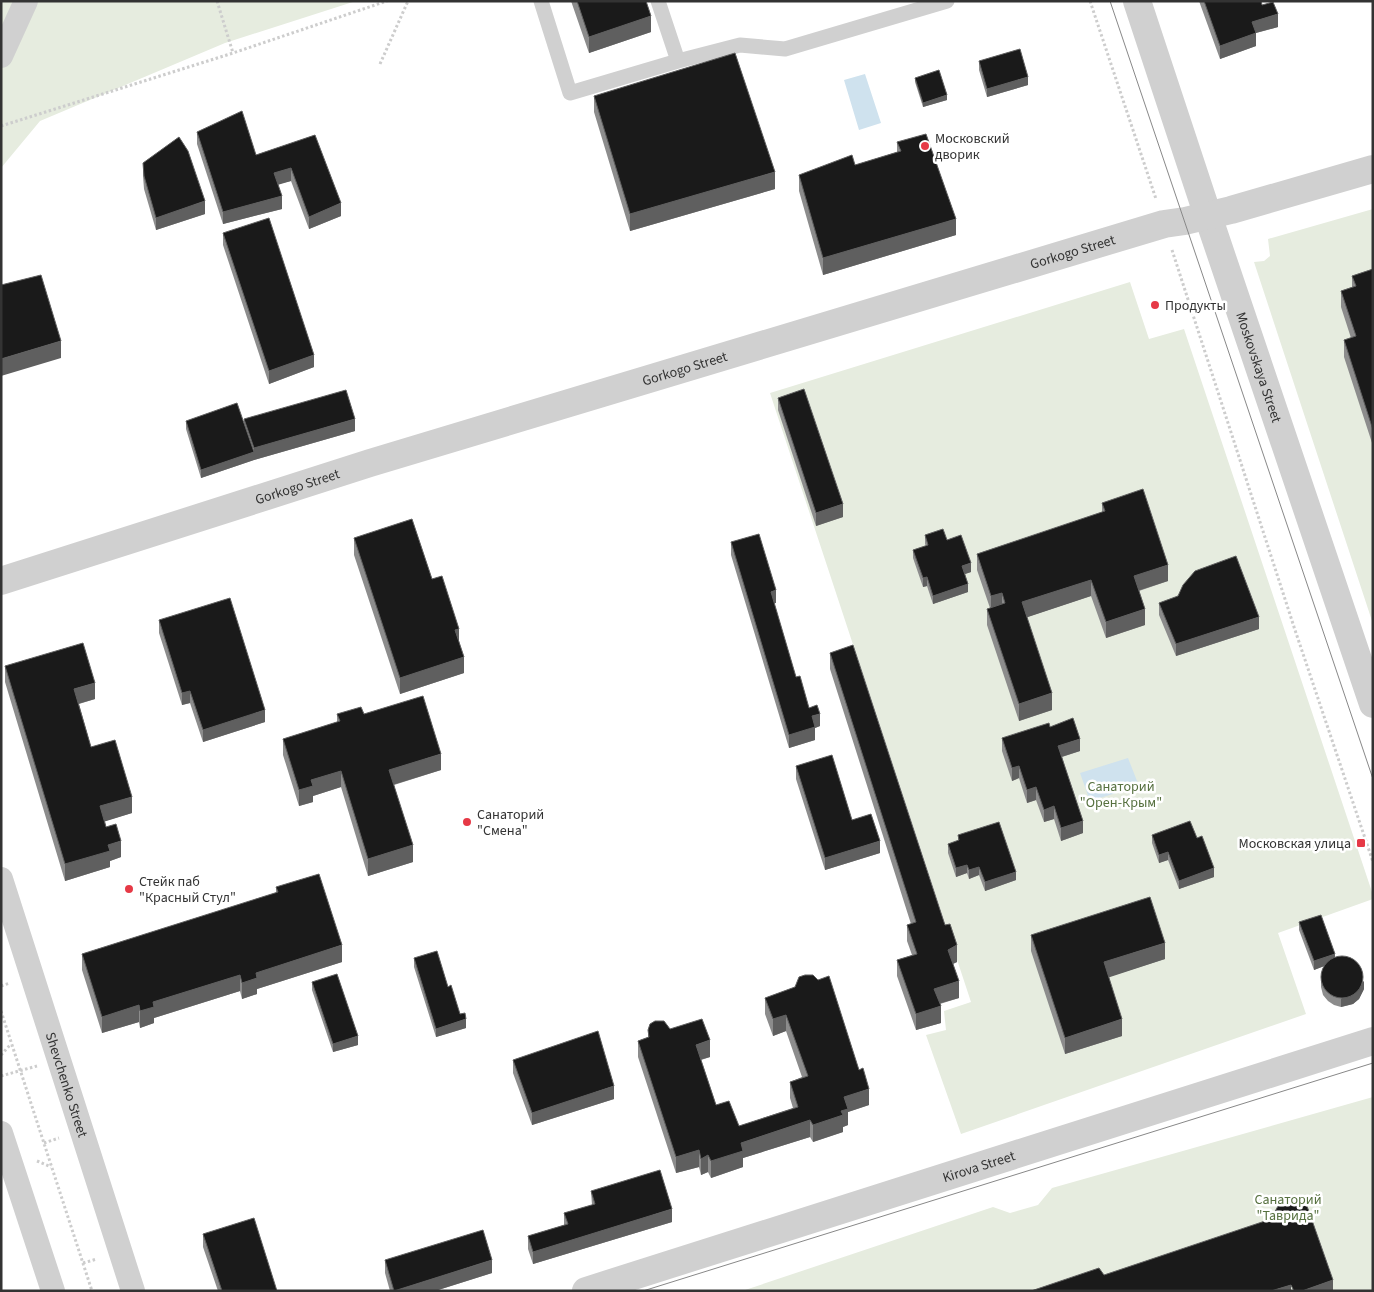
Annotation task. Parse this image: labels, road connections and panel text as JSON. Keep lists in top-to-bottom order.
{
  "streets": {
    "street": [
      "Gorkogo Street",
      "Moskovskaya Street",
      "Shevchenko Street",
      "Kirova Street"
    ]
  },
  "crossings": [
    ["Gorkogo Street", "Moskovskaya Street"]
  ],
  "parks": ["Санаторий \"Орен-Крым\"", "Санаторий \"Таврида\""],
  "places": {
    "other": [
      "Московский дворик",
      "Продукты",
      "Санаторий \"Смена\"",
      "Стейк паб \"Красный Стул\""
    ],
    "transit": ["Московская улица"]
  }
}
